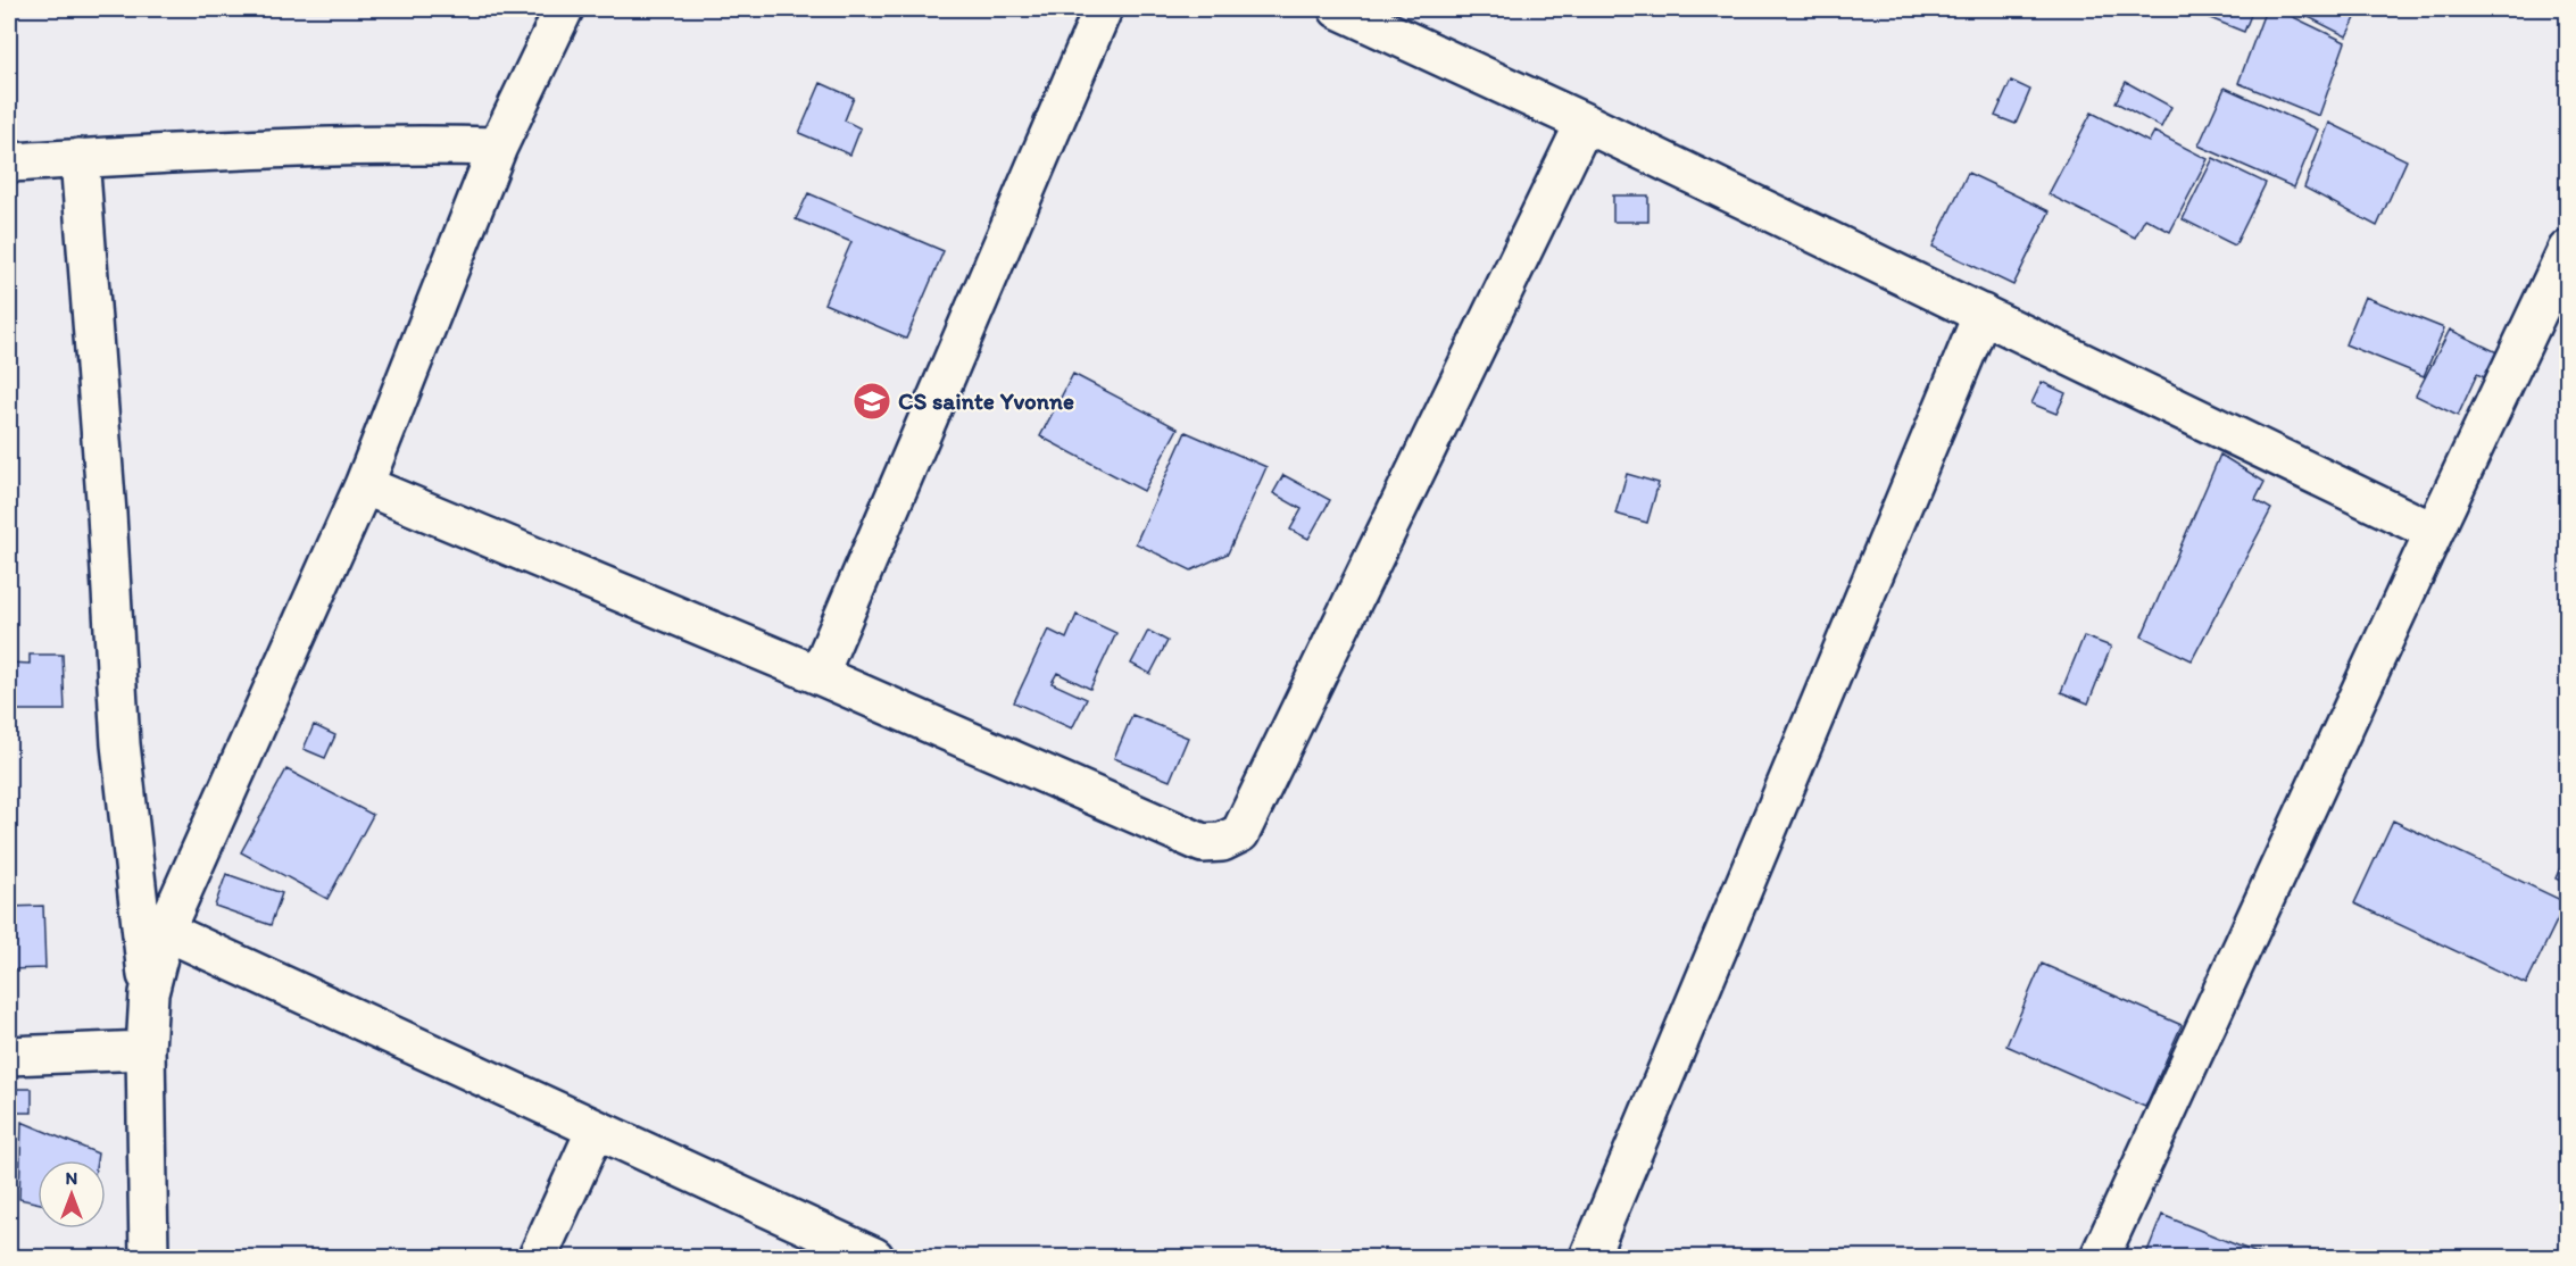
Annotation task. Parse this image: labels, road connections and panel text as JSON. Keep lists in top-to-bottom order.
{
  "places": {
    "school or university": ["CS sainte Yvonne"]
  },
  "north": "top"
}
